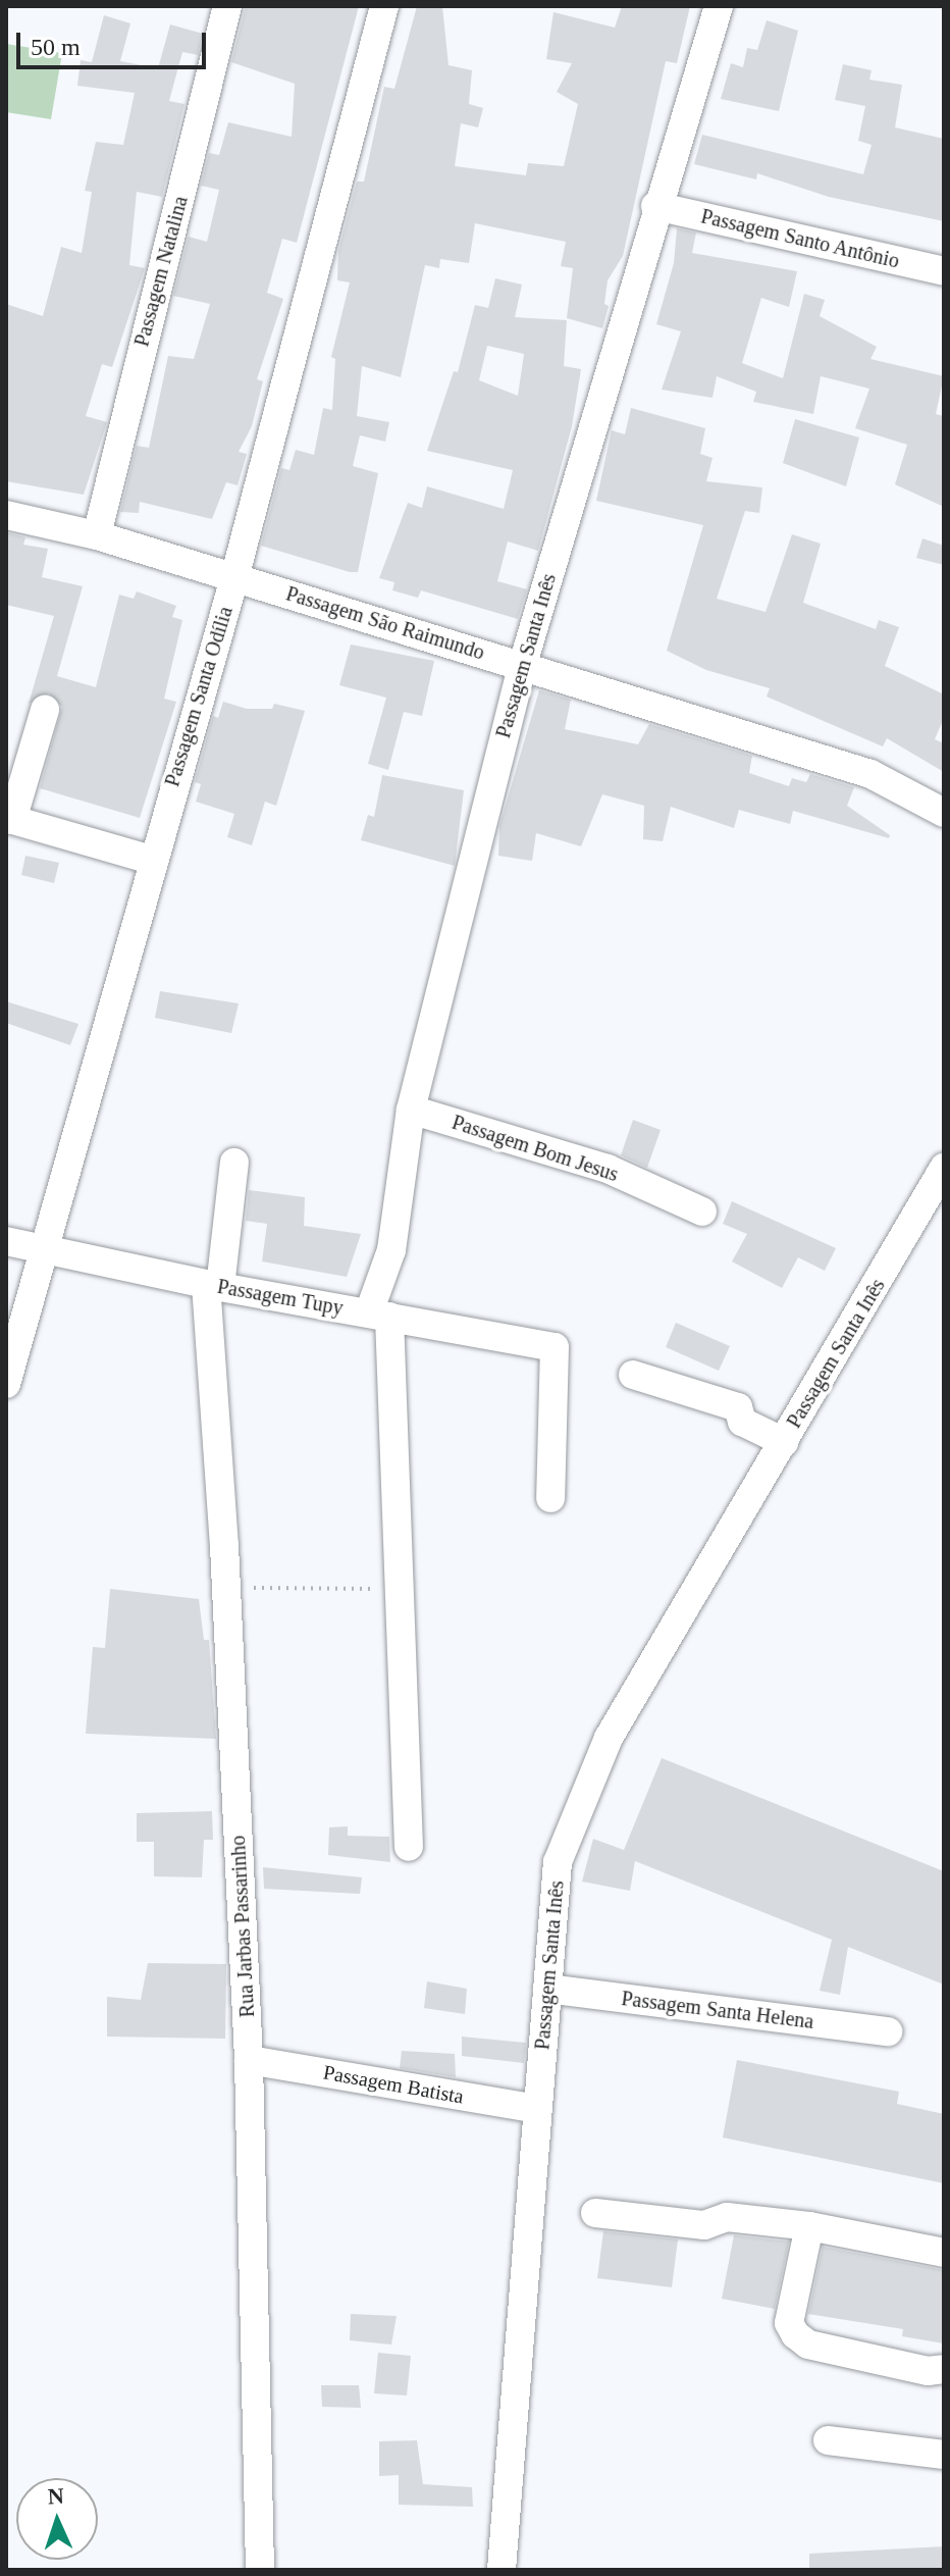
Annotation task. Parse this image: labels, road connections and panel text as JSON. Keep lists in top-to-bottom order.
{
  "streets": {
    "street": [
      "Passagem Santo Antônio",
      "Passagem Natalina",
      "Passagem São Raimundo",
      "Passagem Santa Inês",
      "Passagem Santa Odília",
      "Passagem Bom Jesus",
      "Passagem Tupy",
      "Rua Jarbas Passarinho",
      "Passagem Santa Helena",
      "Passagem Batista"
    ]
  },
  "crossings": [
    ["Passagem Santo Antônio", "Passagem Santa Inês"],
    ["Passagem Natalina", "Passagem São Raimundo"],
    ["Passagem São Raimundo", "Passagem Santa Inês"],
    ["Passagem São Raimundo", "Passagem Santa Odília"],
    ["Passagem Santa Inês", "Passagem Bom Jesus"],
    ["Passagem Santa Inês", "Passagem Tupy"],
    ["Passagem Santa Inês", "Passagem Santa Helena"],
    ["Passagem Santa Inês", "Passagem Batista"],
    ["Passagem Santa Odília", "Passagem Tupy"],
    ["Passagem Tupy", "Rua Jarbas Passarinho"],
    ["Rua Jarbas Passarinho", "Passagem Batista"]
  ],
  "scale_bar": "50 m",
  "north": "top"
}
